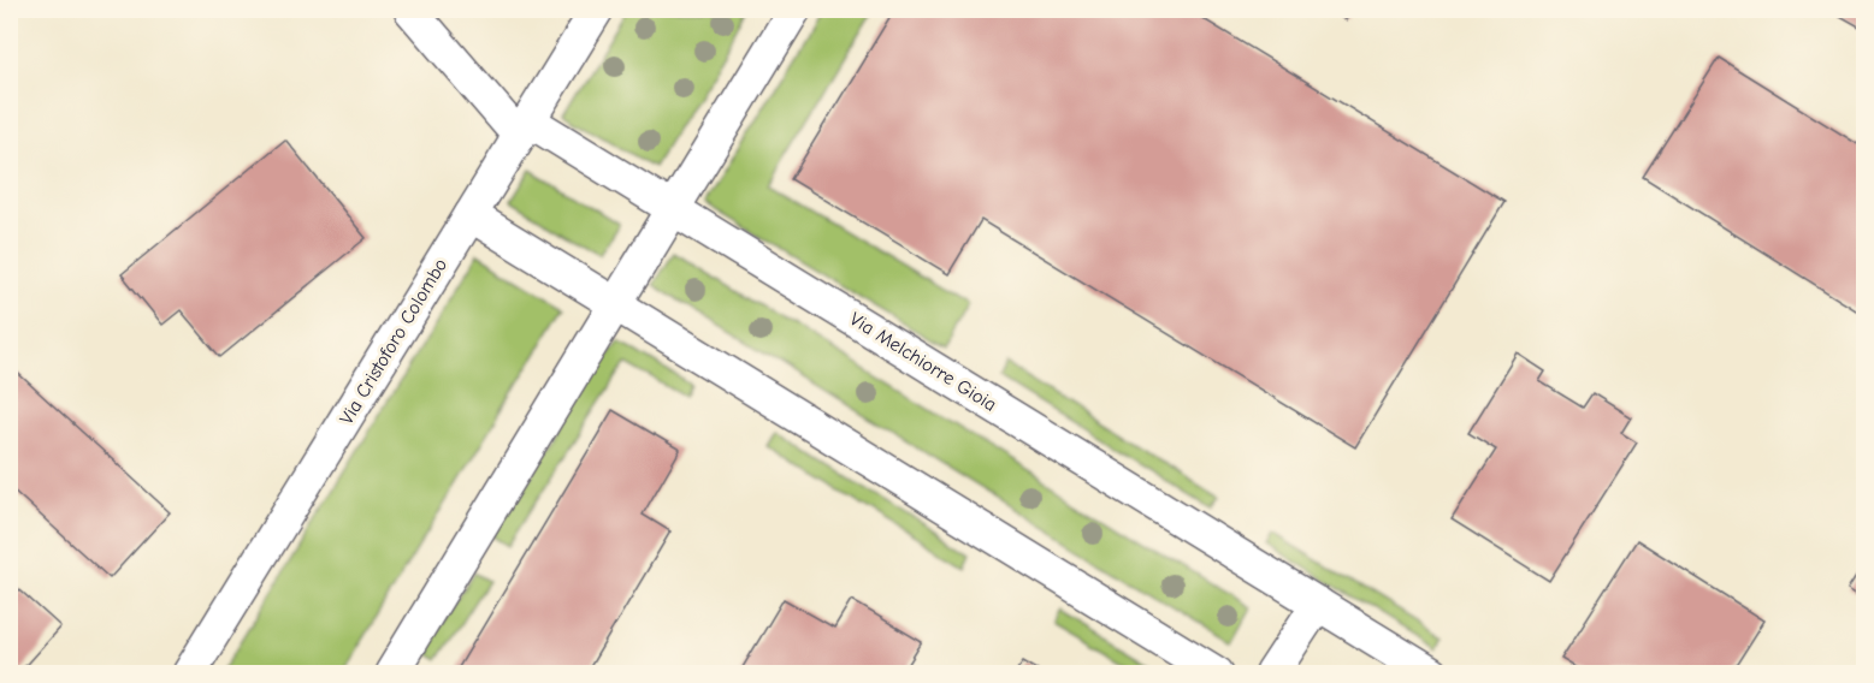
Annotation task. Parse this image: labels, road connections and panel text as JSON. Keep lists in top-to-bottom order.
{
  "streets": {
    "street": ["Via Cristoforo Colombo", "Via Melchiorre Gioia"]
  },
  "crossings": [
    ["Via Cristoforo Colombo", "Via Melchiorre Gioia"]
  ]
}
